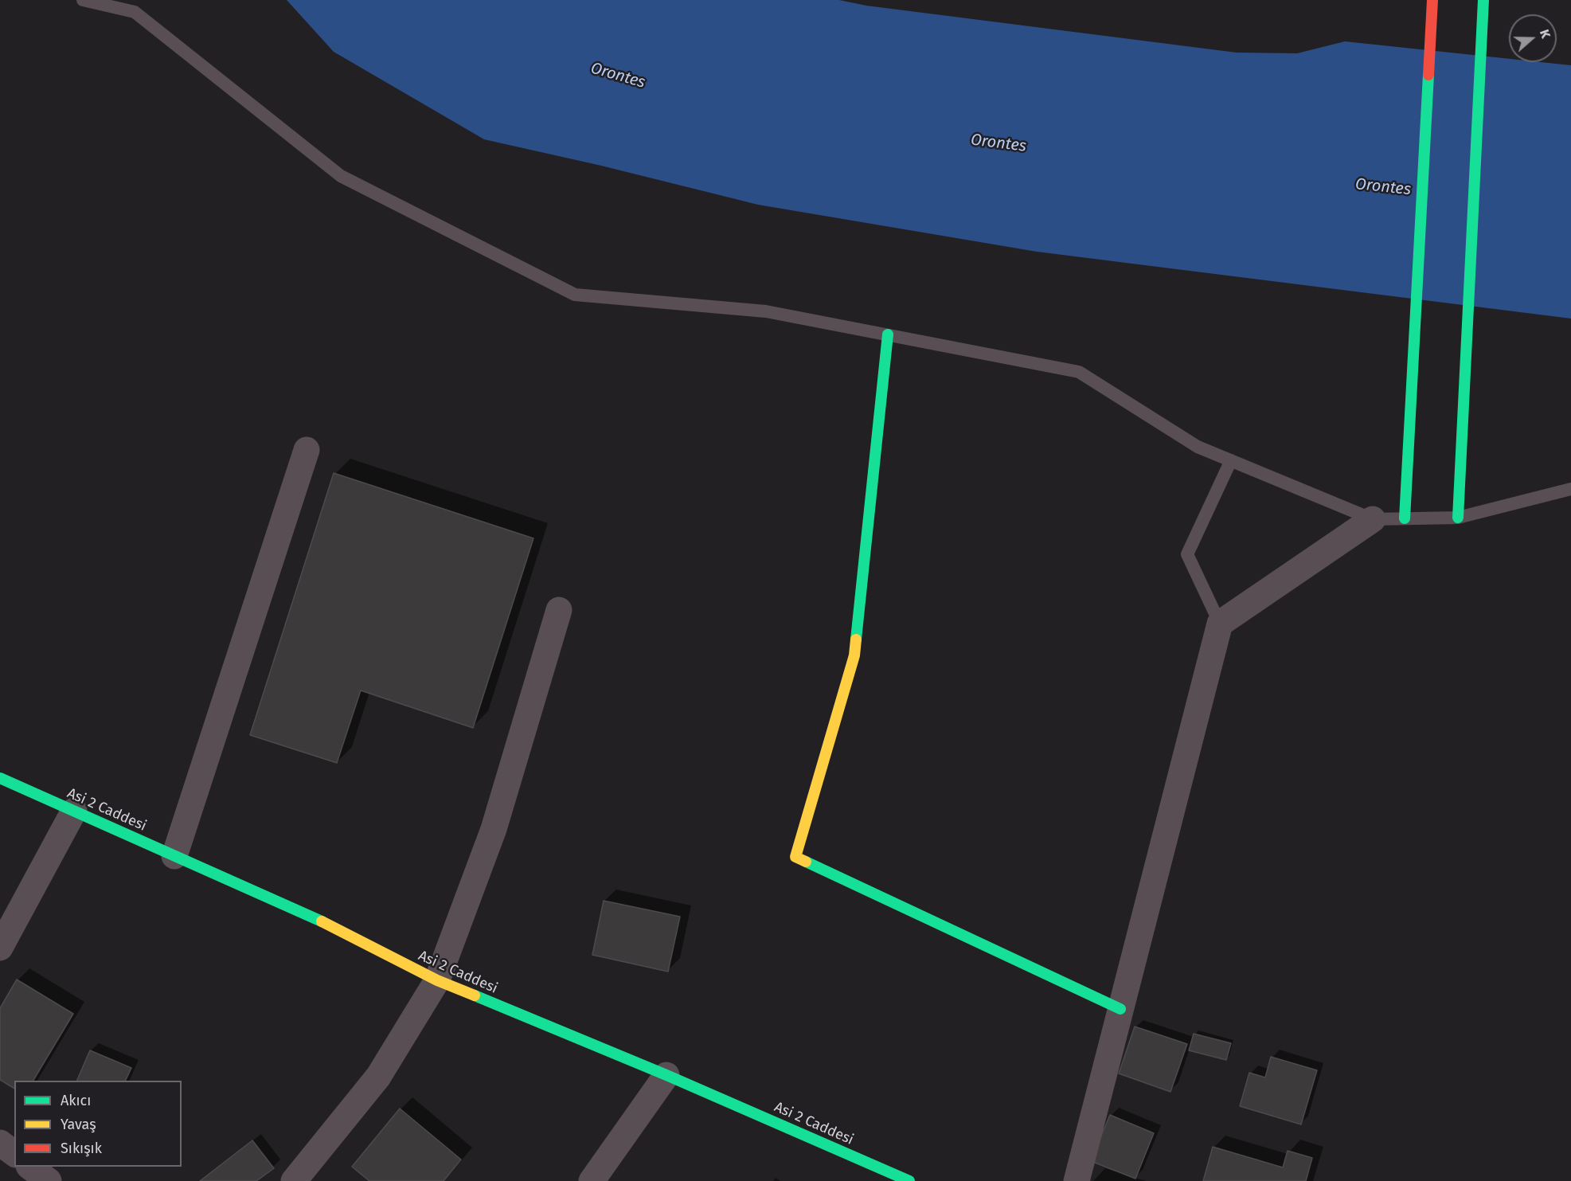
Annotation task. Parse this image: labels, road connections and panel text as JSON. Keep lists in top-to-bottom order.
{
  "streets": {
    "street": ["Asi 2 Caddesi"]
  },
  "water": ["Orontes"],
  "legend": ["Akıcı", "Yavaş", "Sıkışık"],
  "north": "right"
}
